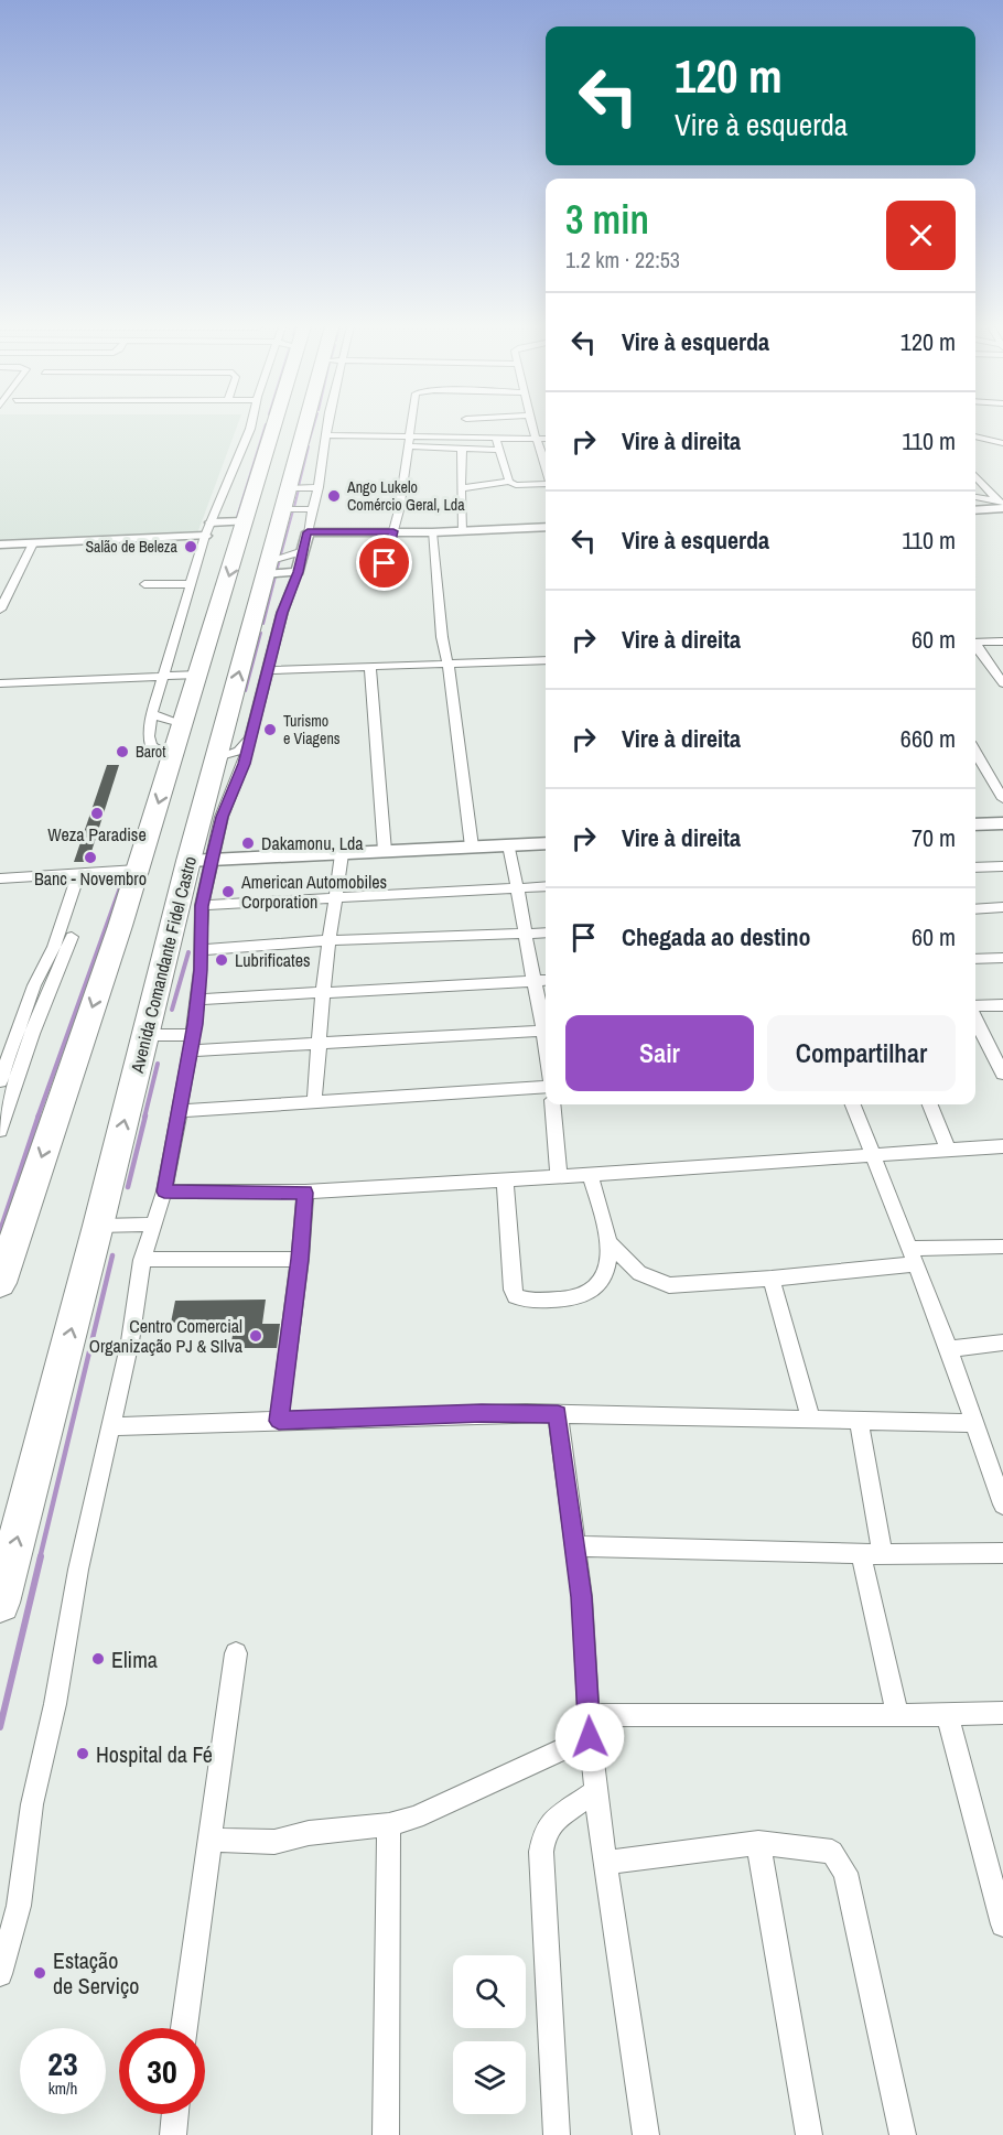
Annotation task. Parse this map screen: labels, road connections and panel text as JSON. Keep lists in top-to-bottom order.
{
  "streets": {
    "highway": ["Avenida Comandante Fidel Castro"]
  },
  "places": [
    "Ango Lukelo Comércio Geral, Lda",
    "Salão de Beleza",
    "Turismo e Viagens",
    "Barot",
    "Weza Paradise",
    "Dakamonu, Lda",
    "Banc - Novembro",
    "American Automobiles Corporation",
    "Lubrificates",
    "Centro Comercial Organização PJ & SIlva",
    "Elima",
    "Hospital da Fé",
    "Estação de Serviço"
  ],
  "page": {
    "turn": ["120 m", "Vire à esquerda"],
    "heading": ["3 min", "1.2 km · 22:53"],
    "list": [
      {
        "name": "Vire à esquerda",
        "value": "120 m"
      },
      {
        "name": "Vire à direita",
        "value": "110 m"
      },
      {
        "name": "Vire à esquerda",
        "value": "110 m"
      },
      {
        "name": "Vire à direita",
        "value": "60 m"
      },
      {
        "name": "Vire à direita",
        "value": "660 m"
      },
      {
        "name": "Vire à direita",
        "value": "70 m"
      },
      {
        "name": "Chegada ao destino",
        "value": "60 m"
      }
    ],
    "buttons": ["Sair", "Compartilhar"],
    "speed": "23 km/h",
    "limit": "30"
  }
}
